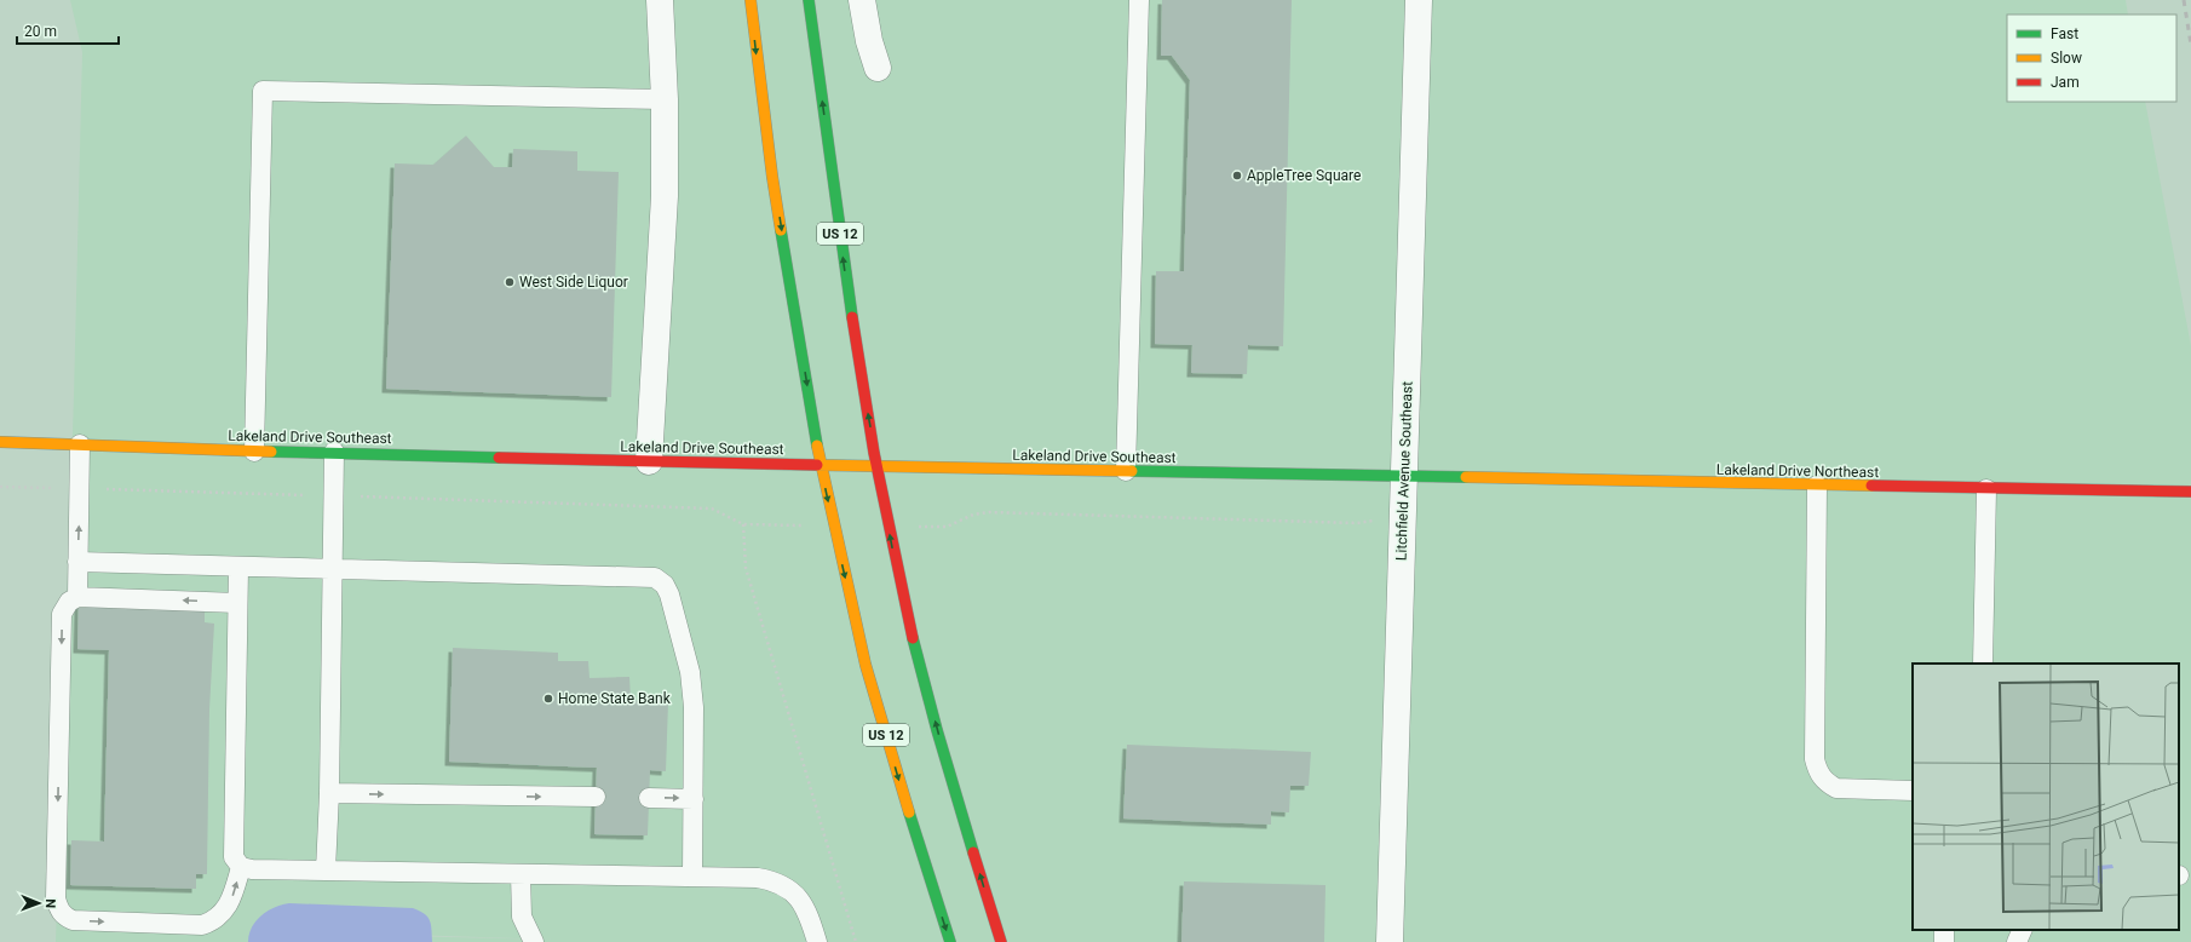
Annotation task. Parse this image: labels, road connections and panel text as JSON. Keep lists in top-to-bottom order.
{
  "streets": {
    "main road": ["US 12", "Lakeland Drive Southeast", "Lakeland Drive Northeast"],
    "street": ["Litchfield Avenue Southeast"]
  },
  "crossings": [
    ["US 12", "Lakeland Drive Southeast"],
    ["Lakeland Drive Southeast", "Litchfield Avenue Southeast"],
    ["Lakeland Drive Southeast", "Lakeland Drive Northeast"],
    ["Litchfield Avenue Southeast", "Lakeland Drive Northeast"]
  ],
  "places": ["AppleTree Square", "West Side Liquor", "Home State Bank"],
  "legend": ["Fast", "Slow", "Jam"],
  "scale_bar": "20 m",
  "north": "right"
}
